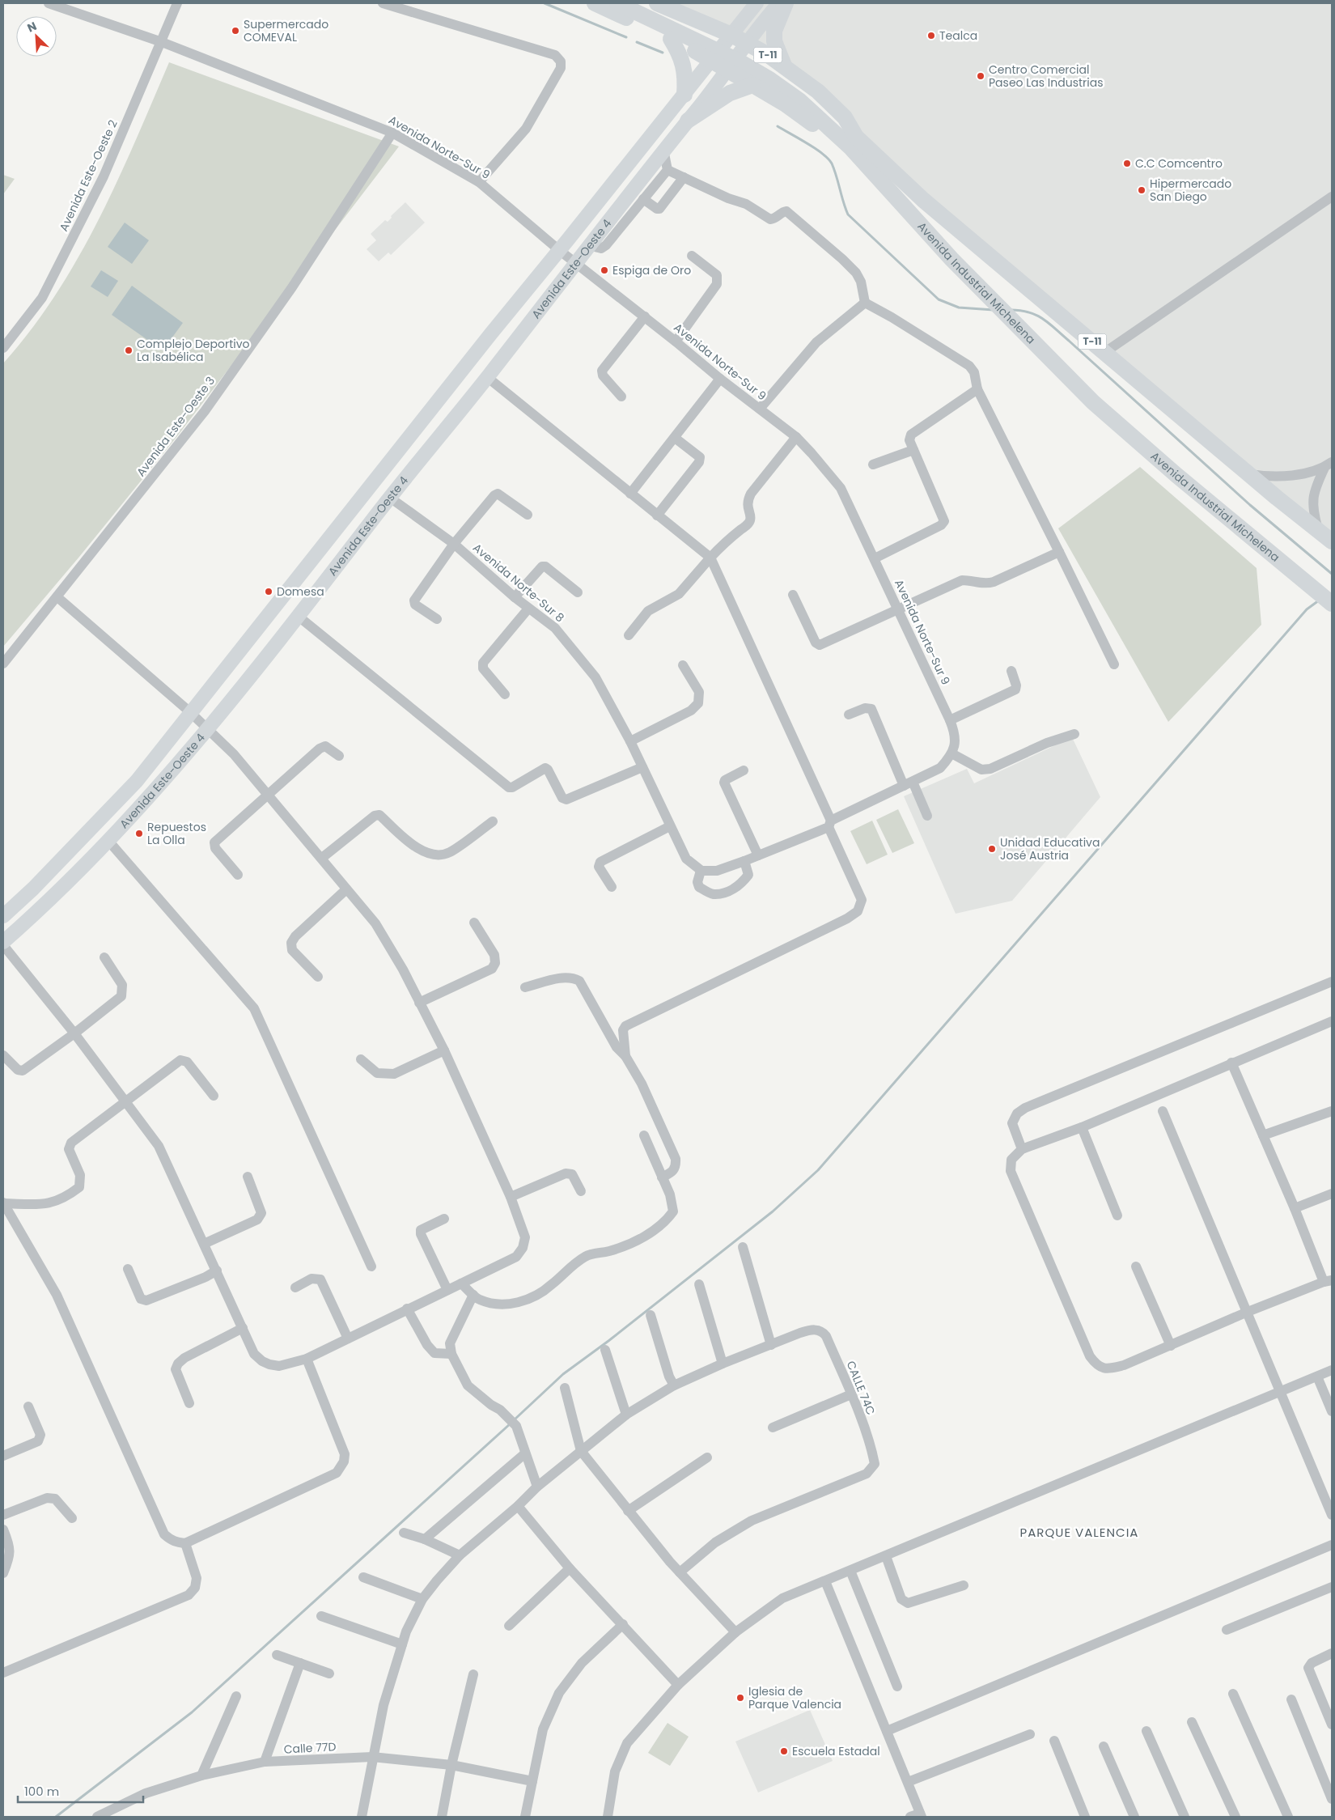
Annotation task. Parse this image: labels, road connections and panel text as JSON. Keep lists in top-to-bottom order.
{
  "streets": {
    "main road": ["T-11", "Avenida Este-Oeste 4", "Avenida Industrial Michelena"],
    "street": [
      "Avenida Norte-Sur 9",
      "Avenida Este-Oeste 2",
      "Avenida Este-Oeste 3",
      "Avenida Norte-Sur 8",
      "CALLE 74C",
      "Calle 77D"
    ]
  },
  "crossings": [
    ["T-11", "Avenida Industrial Michelena"],
    ["Avenida Norte-Sur 9", "Avenida Este-Oeste 2"],
    ["Avenida Norte-Sur 9", "Avenida Este-Oeste 4"],
    ["Avenida Norte-Sur 9", "Avenida Este-Oeste 3"],
    ["Avenida Este-Oeste 4", "Avenida Industrial Michelena"],
    ["Avenida Este-Oeste 4", "Avenida Norte-Sur 8"]
  ],
  "districts": ["PARQUE VALENCIA"],
  "places": [
    "Supermercado COMEVAL",
    "Tealca",
    "Centro Comercial Paseo Las Industrias",
    "C.C Comcentro",
    "Hipermercado San Diego",
    "Espiga de Oro",
    "Complejo Deportivo La Isabélica",
    "Domesa",
    "Repuestos La Olla",
    "Unidad Educativa José Austria",
    "Iglesia de Parque Valencia",
    "Escuela Estadal"
  ],
  "scale_bar": "100 m",
  "north": "top left"
}
